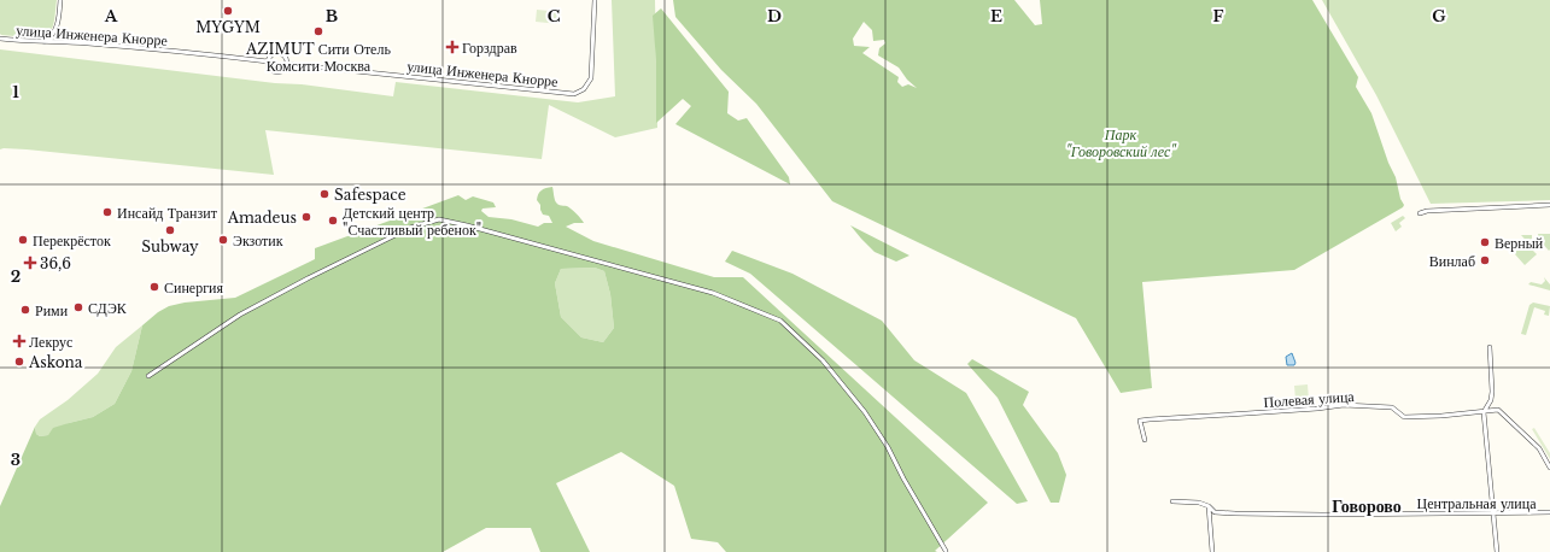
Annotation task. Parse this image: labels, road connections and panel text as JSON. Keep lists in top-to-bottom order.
{
  "streets": {
    "street": ["улица Инженера Кнорре", "Полевая улица", "Центральная улица"]
  },
  "districts": ["Говорово"],
  "parks": ["Парк \"Говоровский лес\""],
  "places": {
    "other": [
      "MYGYM",
      "AZIMUT Сити Отель Комсити Москва",
      "Safespace",
      "Инсайд Транзит",
      "Amadeus",
      "Детский центр \"Счастливый ребенок\"",
      "Subway",
      "Перекрёсток",
      "Экзотик",
      "Верный",
      "Винлаб",
      "Синергия",
      "СДЭК",
      "Рими",
      "Askona"
    ],
    "health": ["Горздрав", "36,6", "Лекрус"]
  },
  "grid": {
    "columns": [
      "A",
      "B",
      "C",
      "D",
      "E",
      "F",
      "G"
    ],
    "rows": ["1", "2", "3"]
  }
}
